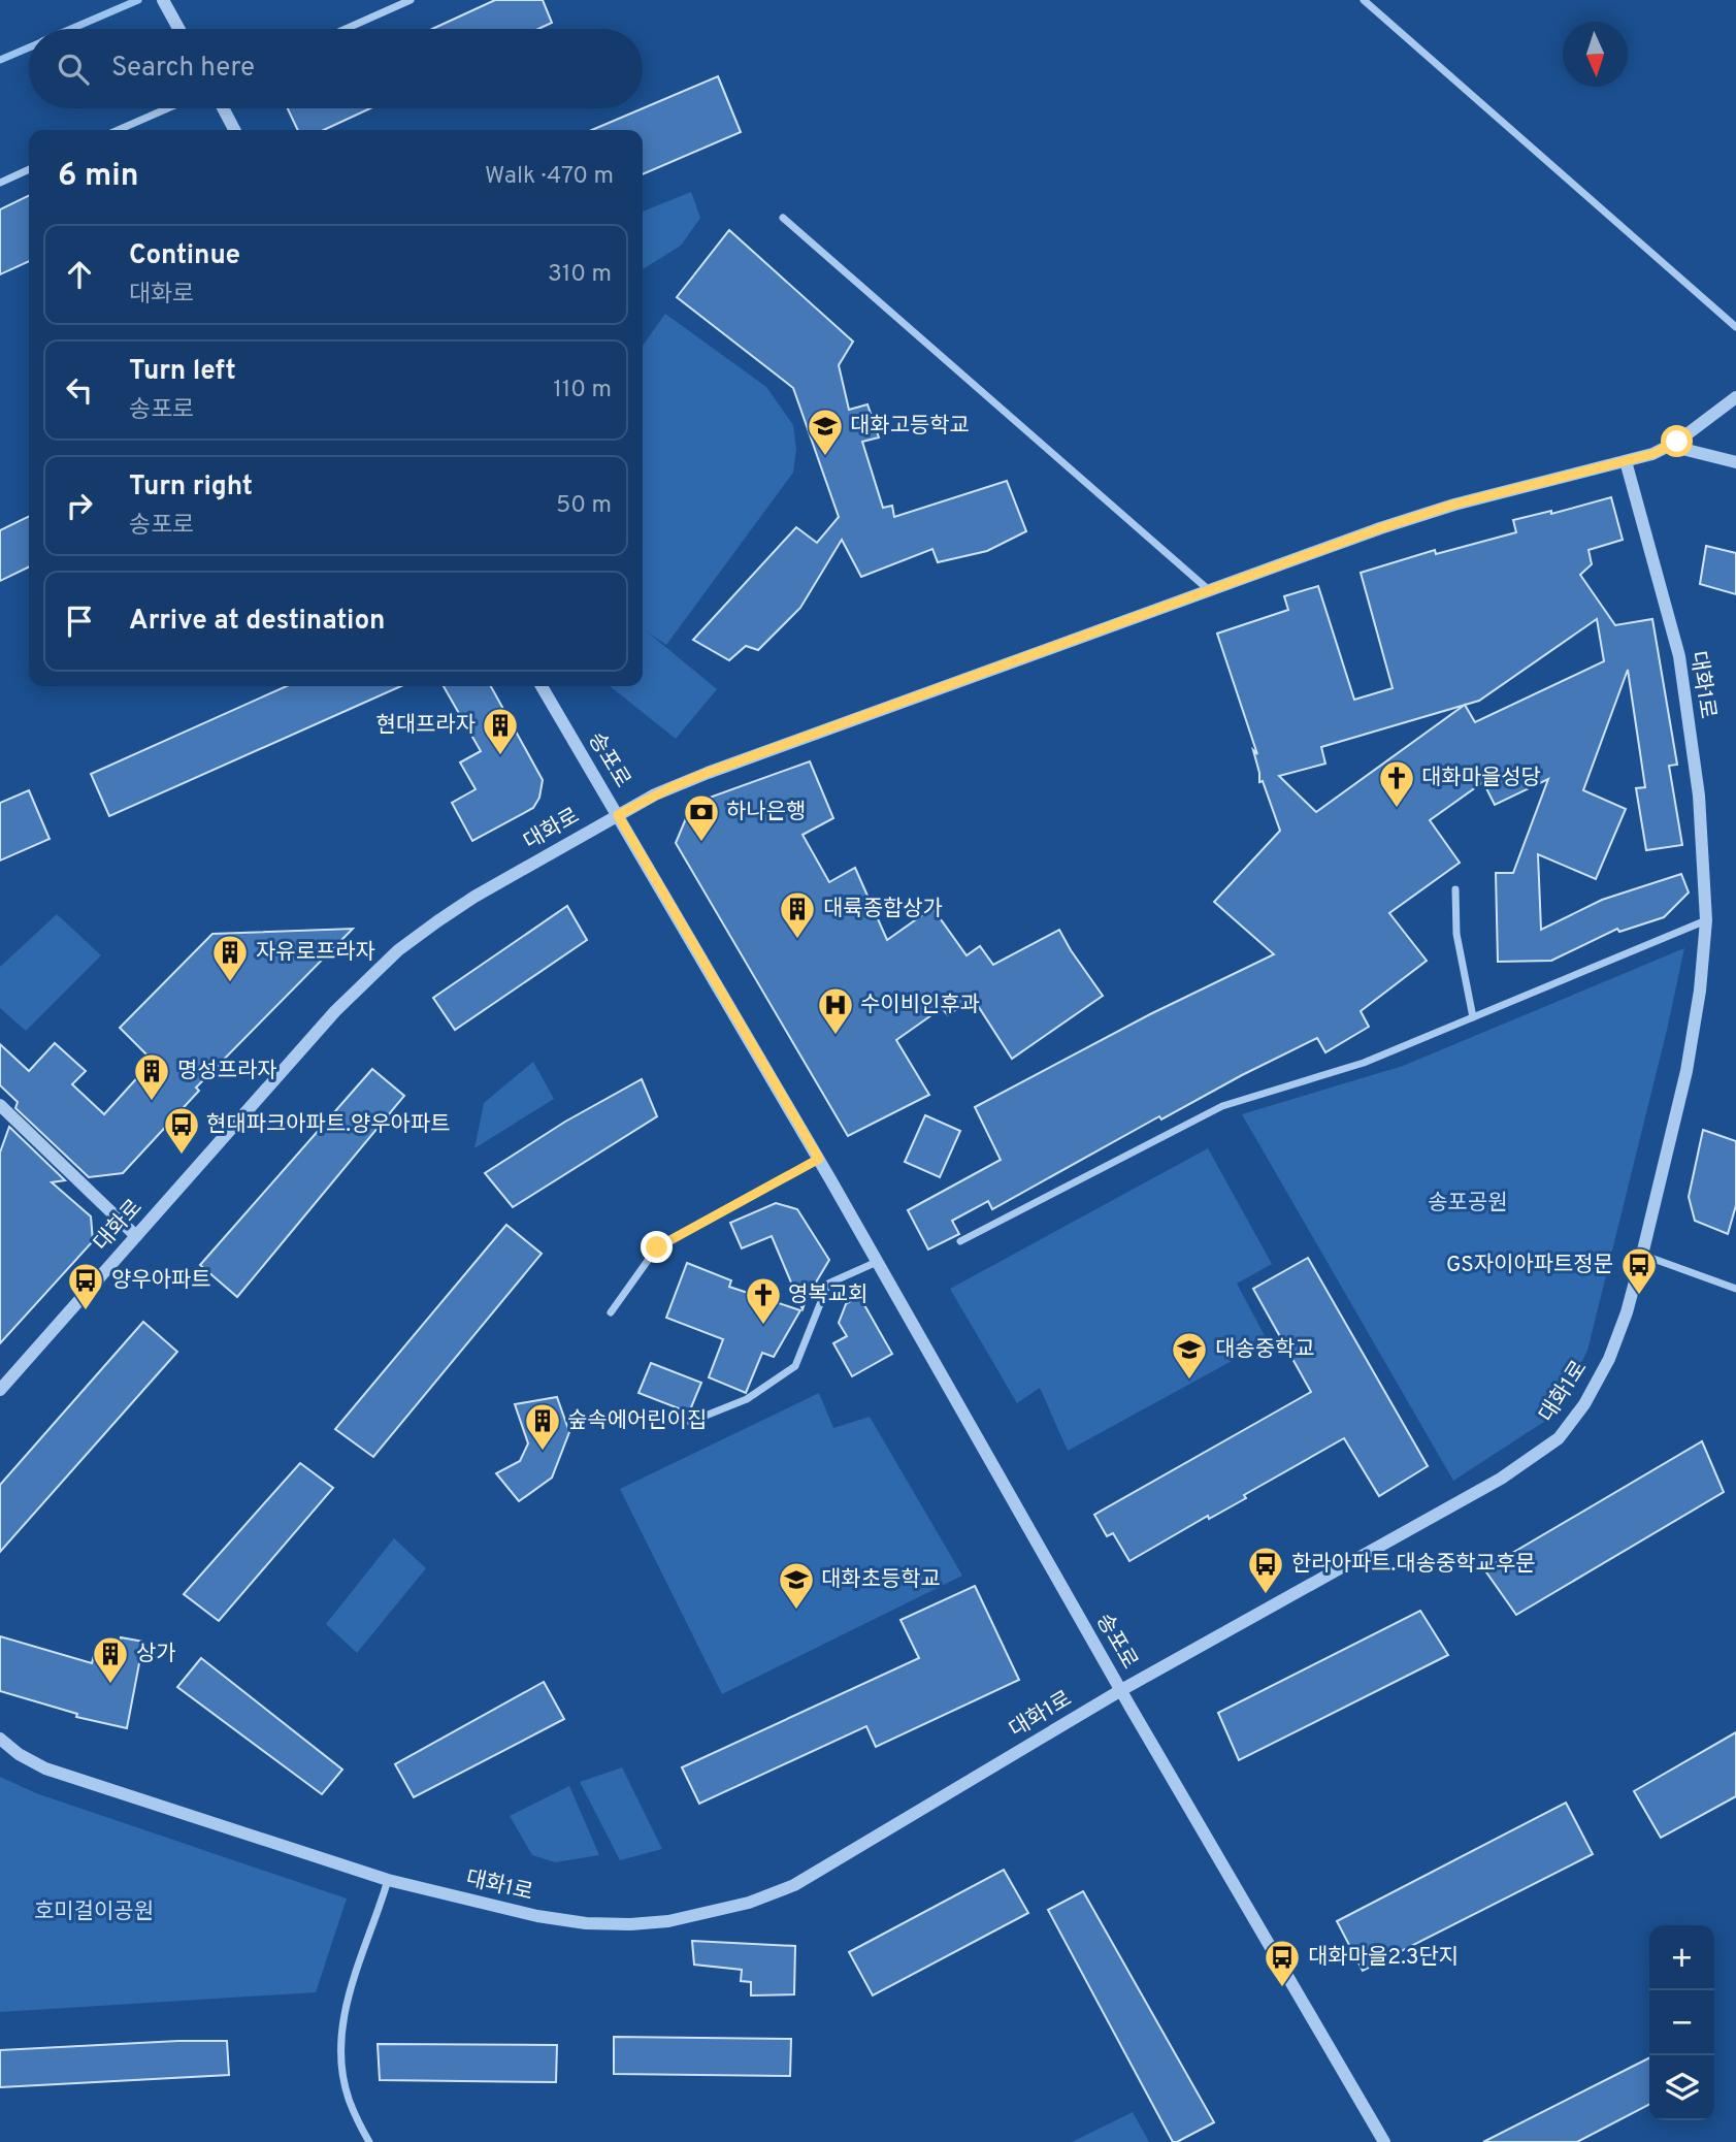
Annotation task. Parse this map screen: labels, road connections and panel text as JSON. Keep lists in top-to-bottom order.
{
  "streets": {
    "street": ["대화1로", "송포로", "대화로"]
  },
  "crossings": [
    ["대화1로", "송포로"],
    ["대화1로", "대화로"],
    ["송포로", "대화로"]
  ],
  "parks": ["송포공원", "호미걸이공원"],
  "places": {
    "school or university": ["대화고등학교", "대송중학교", "대화초등학교"],
    "building": [
      "현대프라자",
      "대륙종합상가",
      "자유로프라자",
      "명성프라자",
      "숲속에어린이집",
      "상가"
    ],
    "church": ["대화마을성당", "영복교회"],
    "bank": ["하나은행"],
    "hospital": ["수이비인후과"],
    "bus stop": [
      "현대파크아파트.양우아파트",
      "GS자이아파트정문",
      "양우아파트",
      "한라아파트.대송중학교후문",
      "대화마을2.3단지"
    ]
  },
  "north": "bottom",
  "page": {
    "search": "Search here",
    "heading": ["6 min", "Walk · 470 m"],
    "list": [
      ["Continue", "대화로", "310 m"],
      ["Turn left", "송포로", "110 m"],
      ["Turn right", "송포로", "50 m"],
      "Arrive at destination"
    ],
    "map_buttons": ["+", "−"]
  }
}
